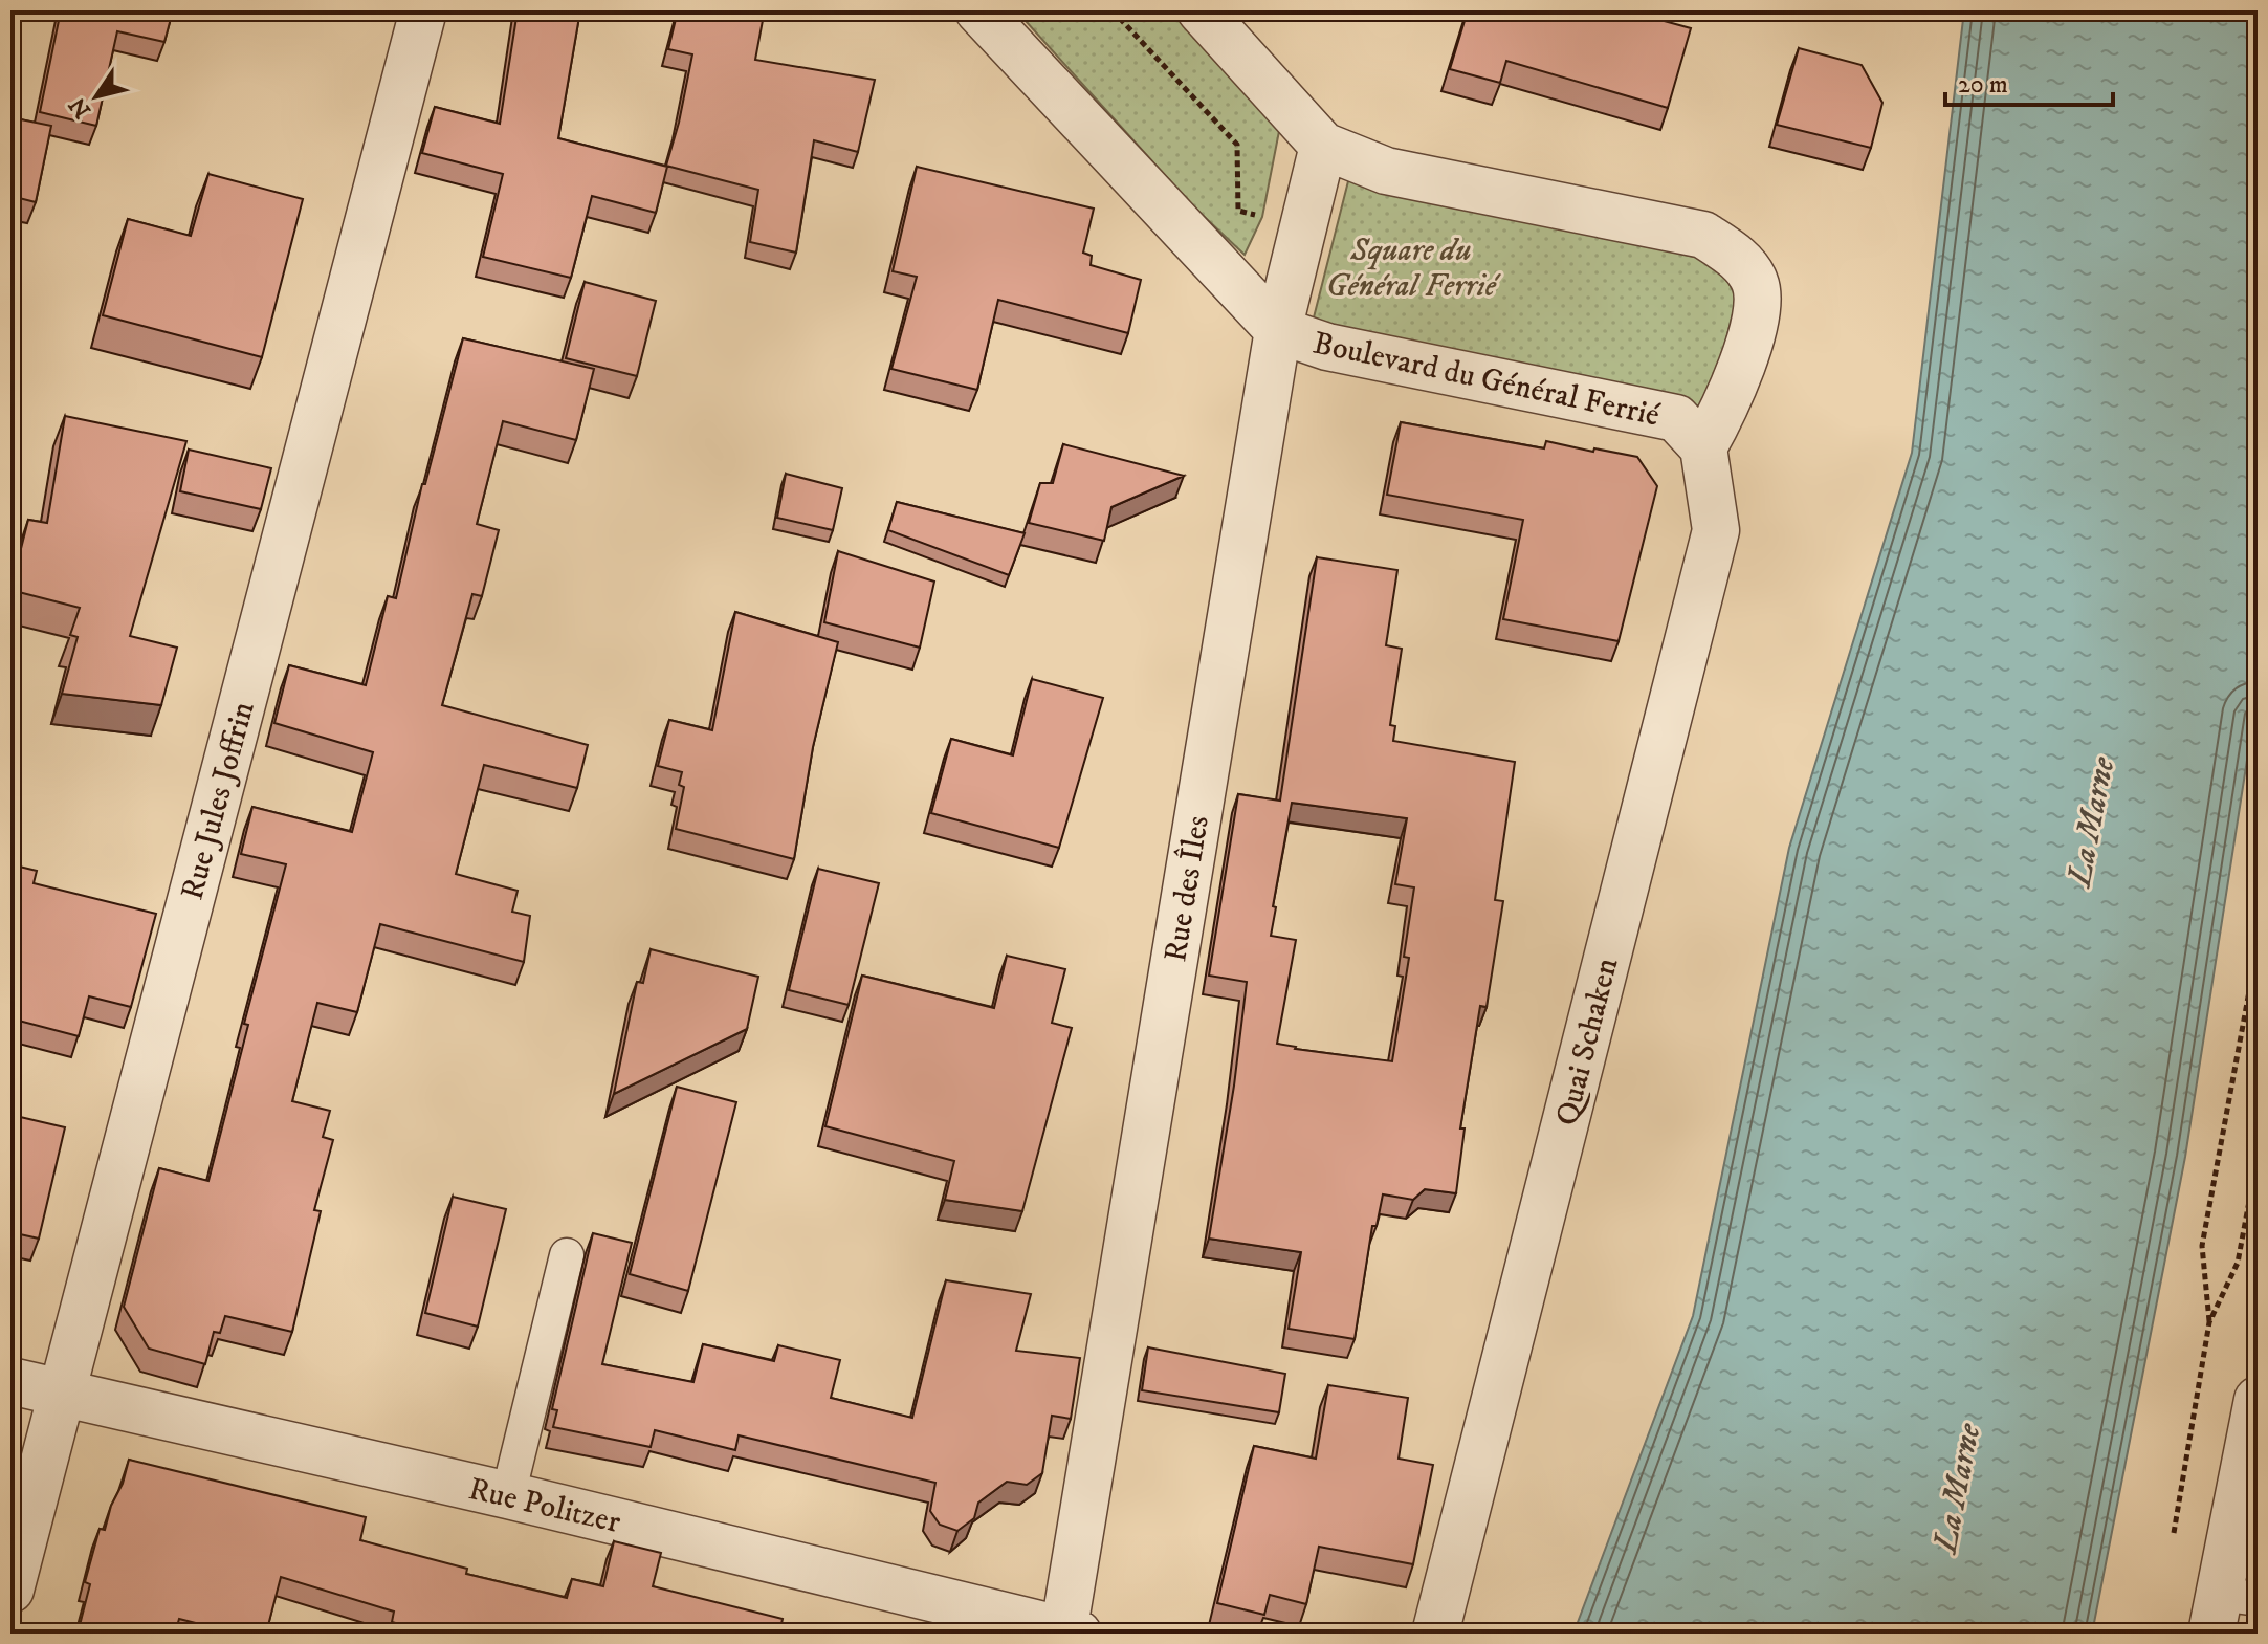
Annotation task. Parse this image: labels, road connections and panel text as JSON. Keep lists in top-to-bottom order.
{
  "streets": {
    "street": [
      "Boulevard du Général Ferrié",
      "Rue Jules Joffrin",
      "Rue des Îles",
      "Quai Schaken",
      "Rue Politzer"
    ]
  },
  "crossings": [
    ["Boulevard du Général Ferrié", "Rue des Îles"],
    ["Boulevard du Général Ferrié", "Quai Schaken"],
    ["Rue Jules Joffrin", "Rue Politzer"],
    ["Rue des Îles", "Rue Politzer"]
  ],
  "water": ["La Marne"],
  "parks": ["Square du Général Ferrié"],
  "scale_bar": "20 m",
  "north": "bottom left"
}
